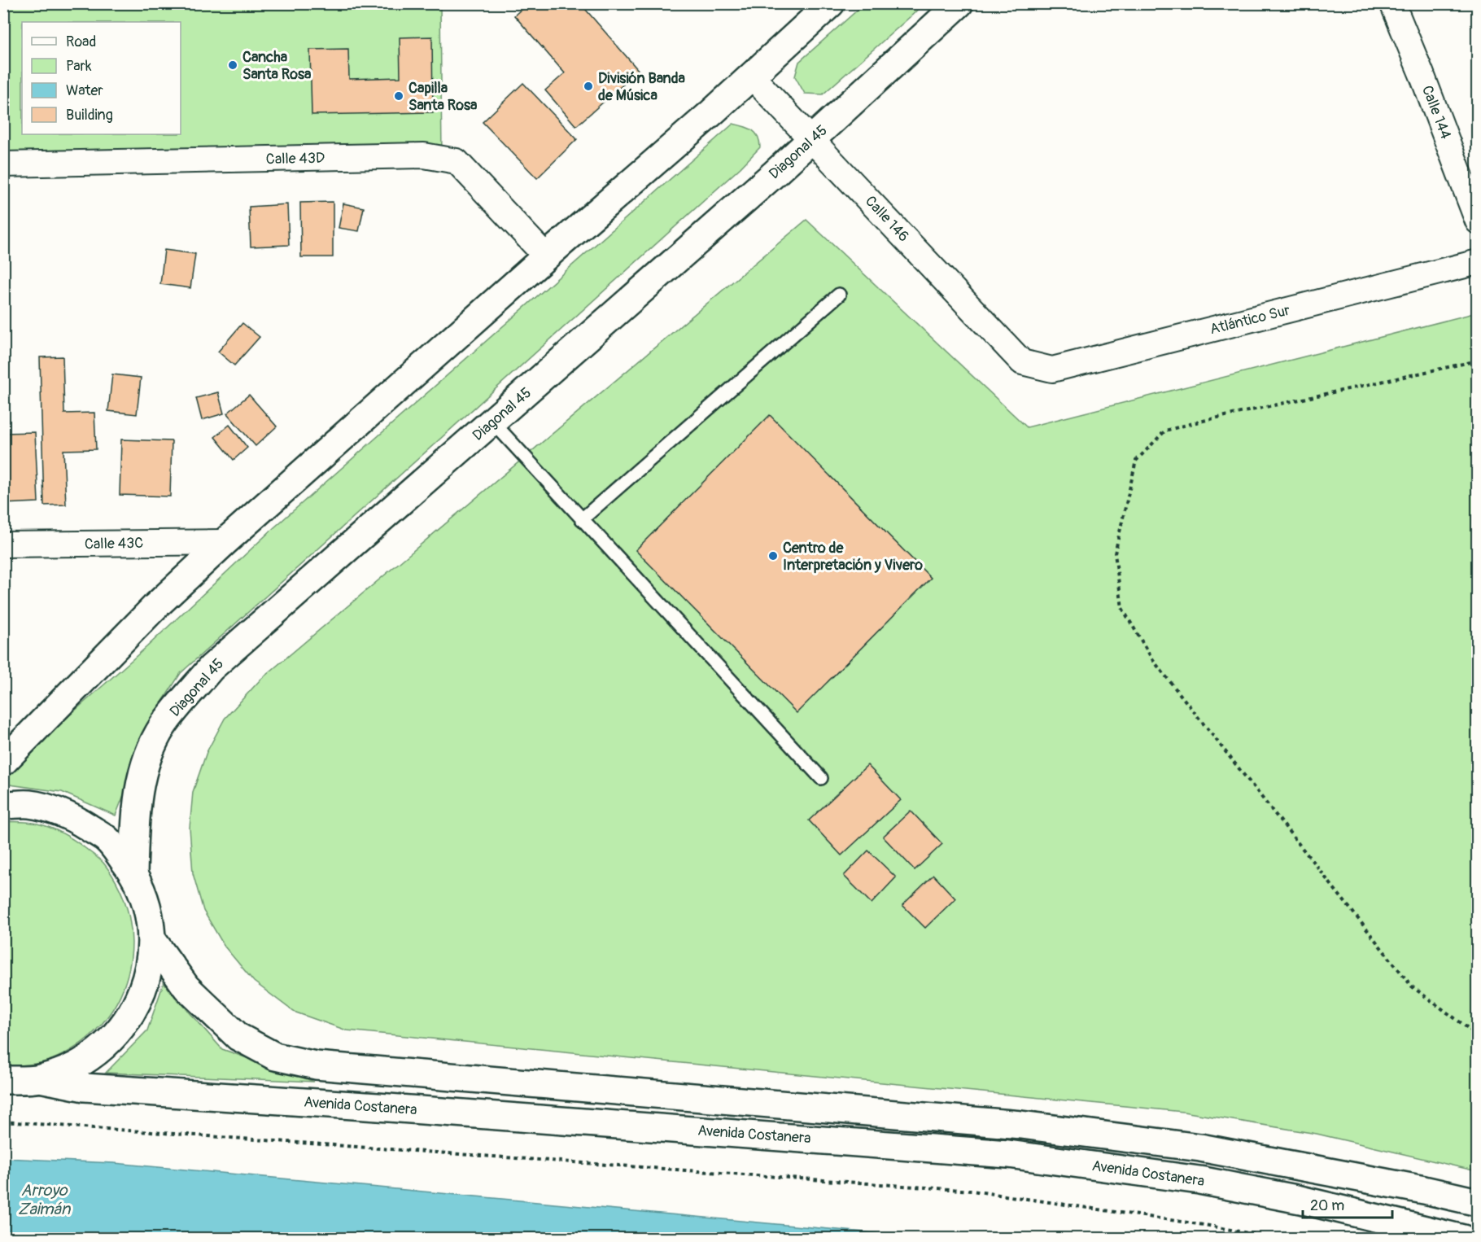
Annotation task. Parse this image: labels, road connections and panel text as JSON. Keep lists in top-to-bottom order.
{
  "streets": {
    "main road": ["Diagonal 45", "Avenida Costanera"],
    "street": [
      "Calle 144",
      "Calle 43D",
      "Calle 146",
      "Atlántico Sur",
      "Calle 43C"
    ]
  },
  "crossings": [
    ["Diagonal 45", "Calle 146"],
    ["Calle 146", "Atlántico Sur"]
  ],
  "water": ["Arroyo Zaimán"],
  "places": [
    "Cancha Santa Rosa",
    "División Banda de Música",
    "Capilla Santa Rosa",
    "Centro de Interpretación y Vivero"
  ],
  "legend": [
    "Road",
    "Park",
    "Water",
    "Building"
  ],
  "scale_bar": "20 m"
}
